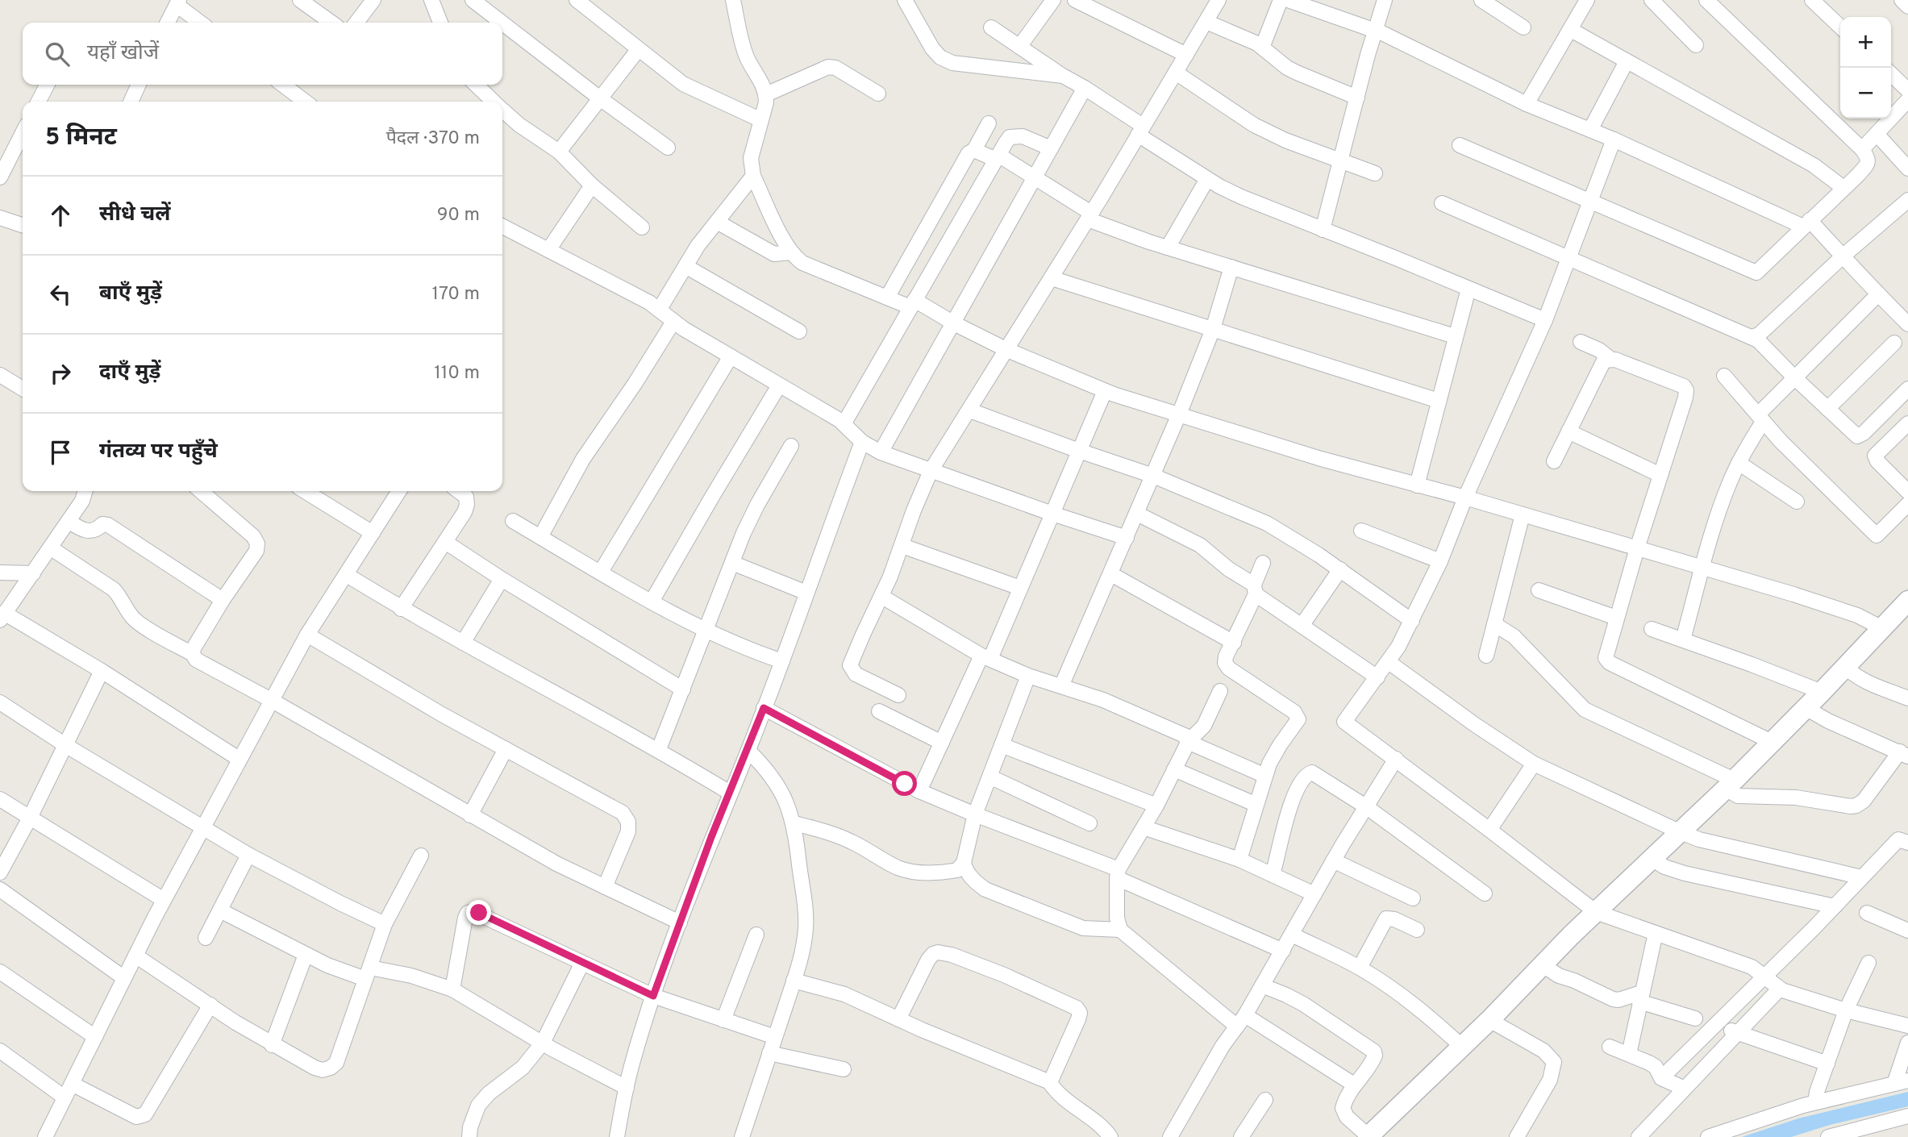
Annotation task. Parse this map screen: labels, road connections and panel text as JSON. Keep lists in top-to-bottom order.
{
  "page": {
    "map_buttons": ["+", "−"],
    "search": "यहाँ खोजें",
    "heading": ["5 मिनट", "पैदल · 370 m"],
    "list": [
      ["सीधे चलें", "90 m"],
      ["बाएँ मुड़ें", "170 m"],
      ["दाएँ मुड़ें", "110 m"],
      "गंतव्य पर पहुँचे"
    ]
  }
}
